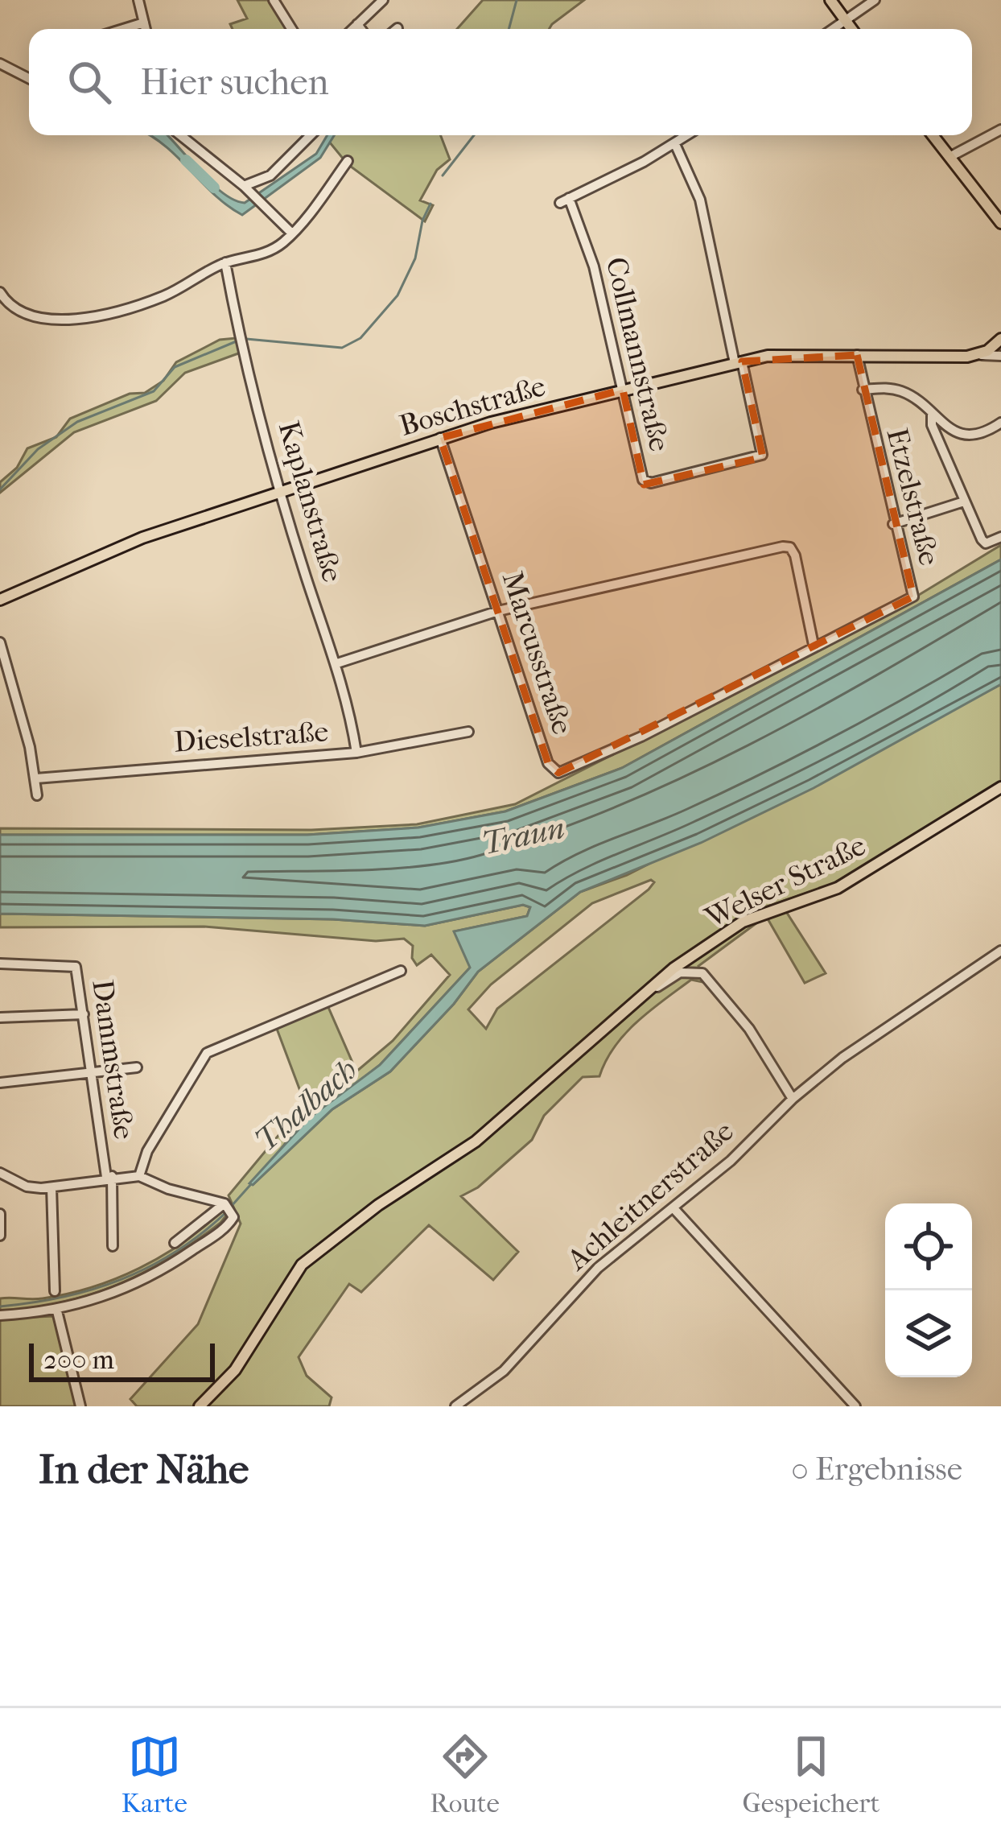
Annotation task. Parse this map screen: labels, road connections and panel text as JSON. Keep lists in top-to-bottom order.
{
  "streets": {
    "main road": ["Boschstraße", "Welser Straße"],
    "street": [
      "Collmannstraße",
      "Etzelstraße",
      "Kaplanstraße",
      "Marcusstraße",
      "Dieselstraße",
      "Dammstraße",
      "Achleitnerstraße"
    ]
  },
  "crossings": [
    ["Collmannstraße", "Boschstraße"],
    ["Boschstraße", "Etzelstraße"],
    ["Boschstraße", "Kaplanstraße"],
    ["Boschstraße", "Marcusstraße"],
    ["Etzelstraße", "Marcusstraße"],
    ["Kaplanstraße", "Dieselstraße"]
  ],
  "water": ["Traun", "Thalbach"],
  "scale_bar": "200 m",
  "page": {
    "search": "Hier suchen",
    "scale": "200 m",
    "heading": ["In der Nähe", "0 Ergebnisse"],
    "nav": ["Karte", "Route", "Gespeichert"]
  }
}
